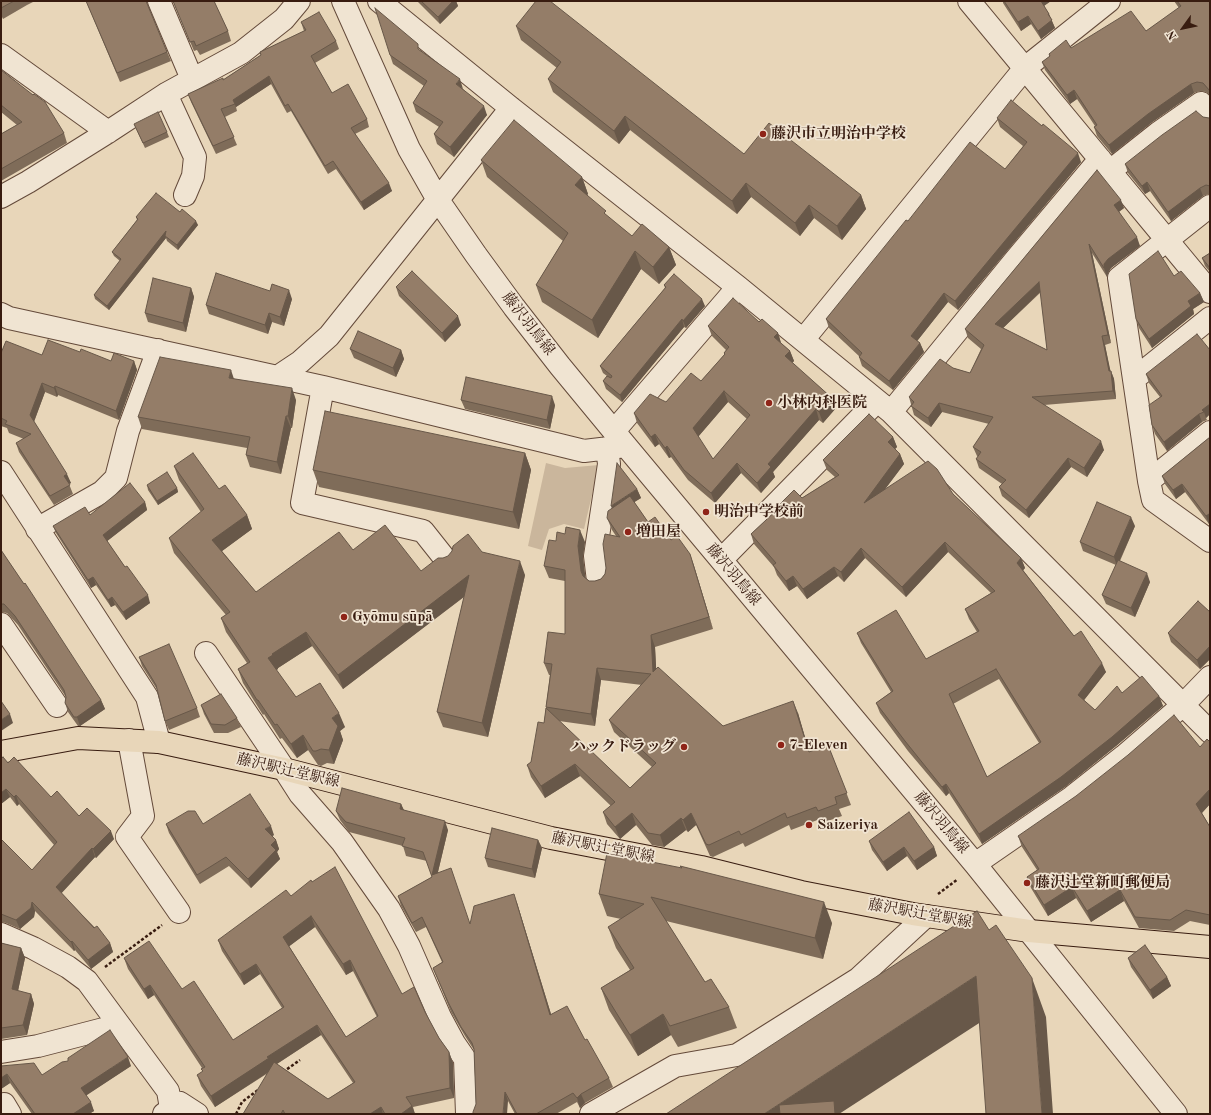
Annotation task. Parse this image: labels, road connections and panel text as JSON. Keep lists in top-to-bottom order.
{
  "streets": {
    "main road": ["藤沢駅辻堂駅線"],
    "street": ["藤沢羽鳥線"]
  },
  "crossings": [
    ["藤沢羽鳥線", "藤沢駅辻堂駅線"]
  ],
  "places": [
    "藤沢市立明治中学校",
    "小林内科医院",
    "明治中学校前",
    "増田屋",
    "Gyōmu sūpā",
    "7-Eleven",
    "ハックドラッグ",
    "Saizeriya",
    "藤沢辻堂新町郵便局"
  ],
  "north": "bottom left"
}
